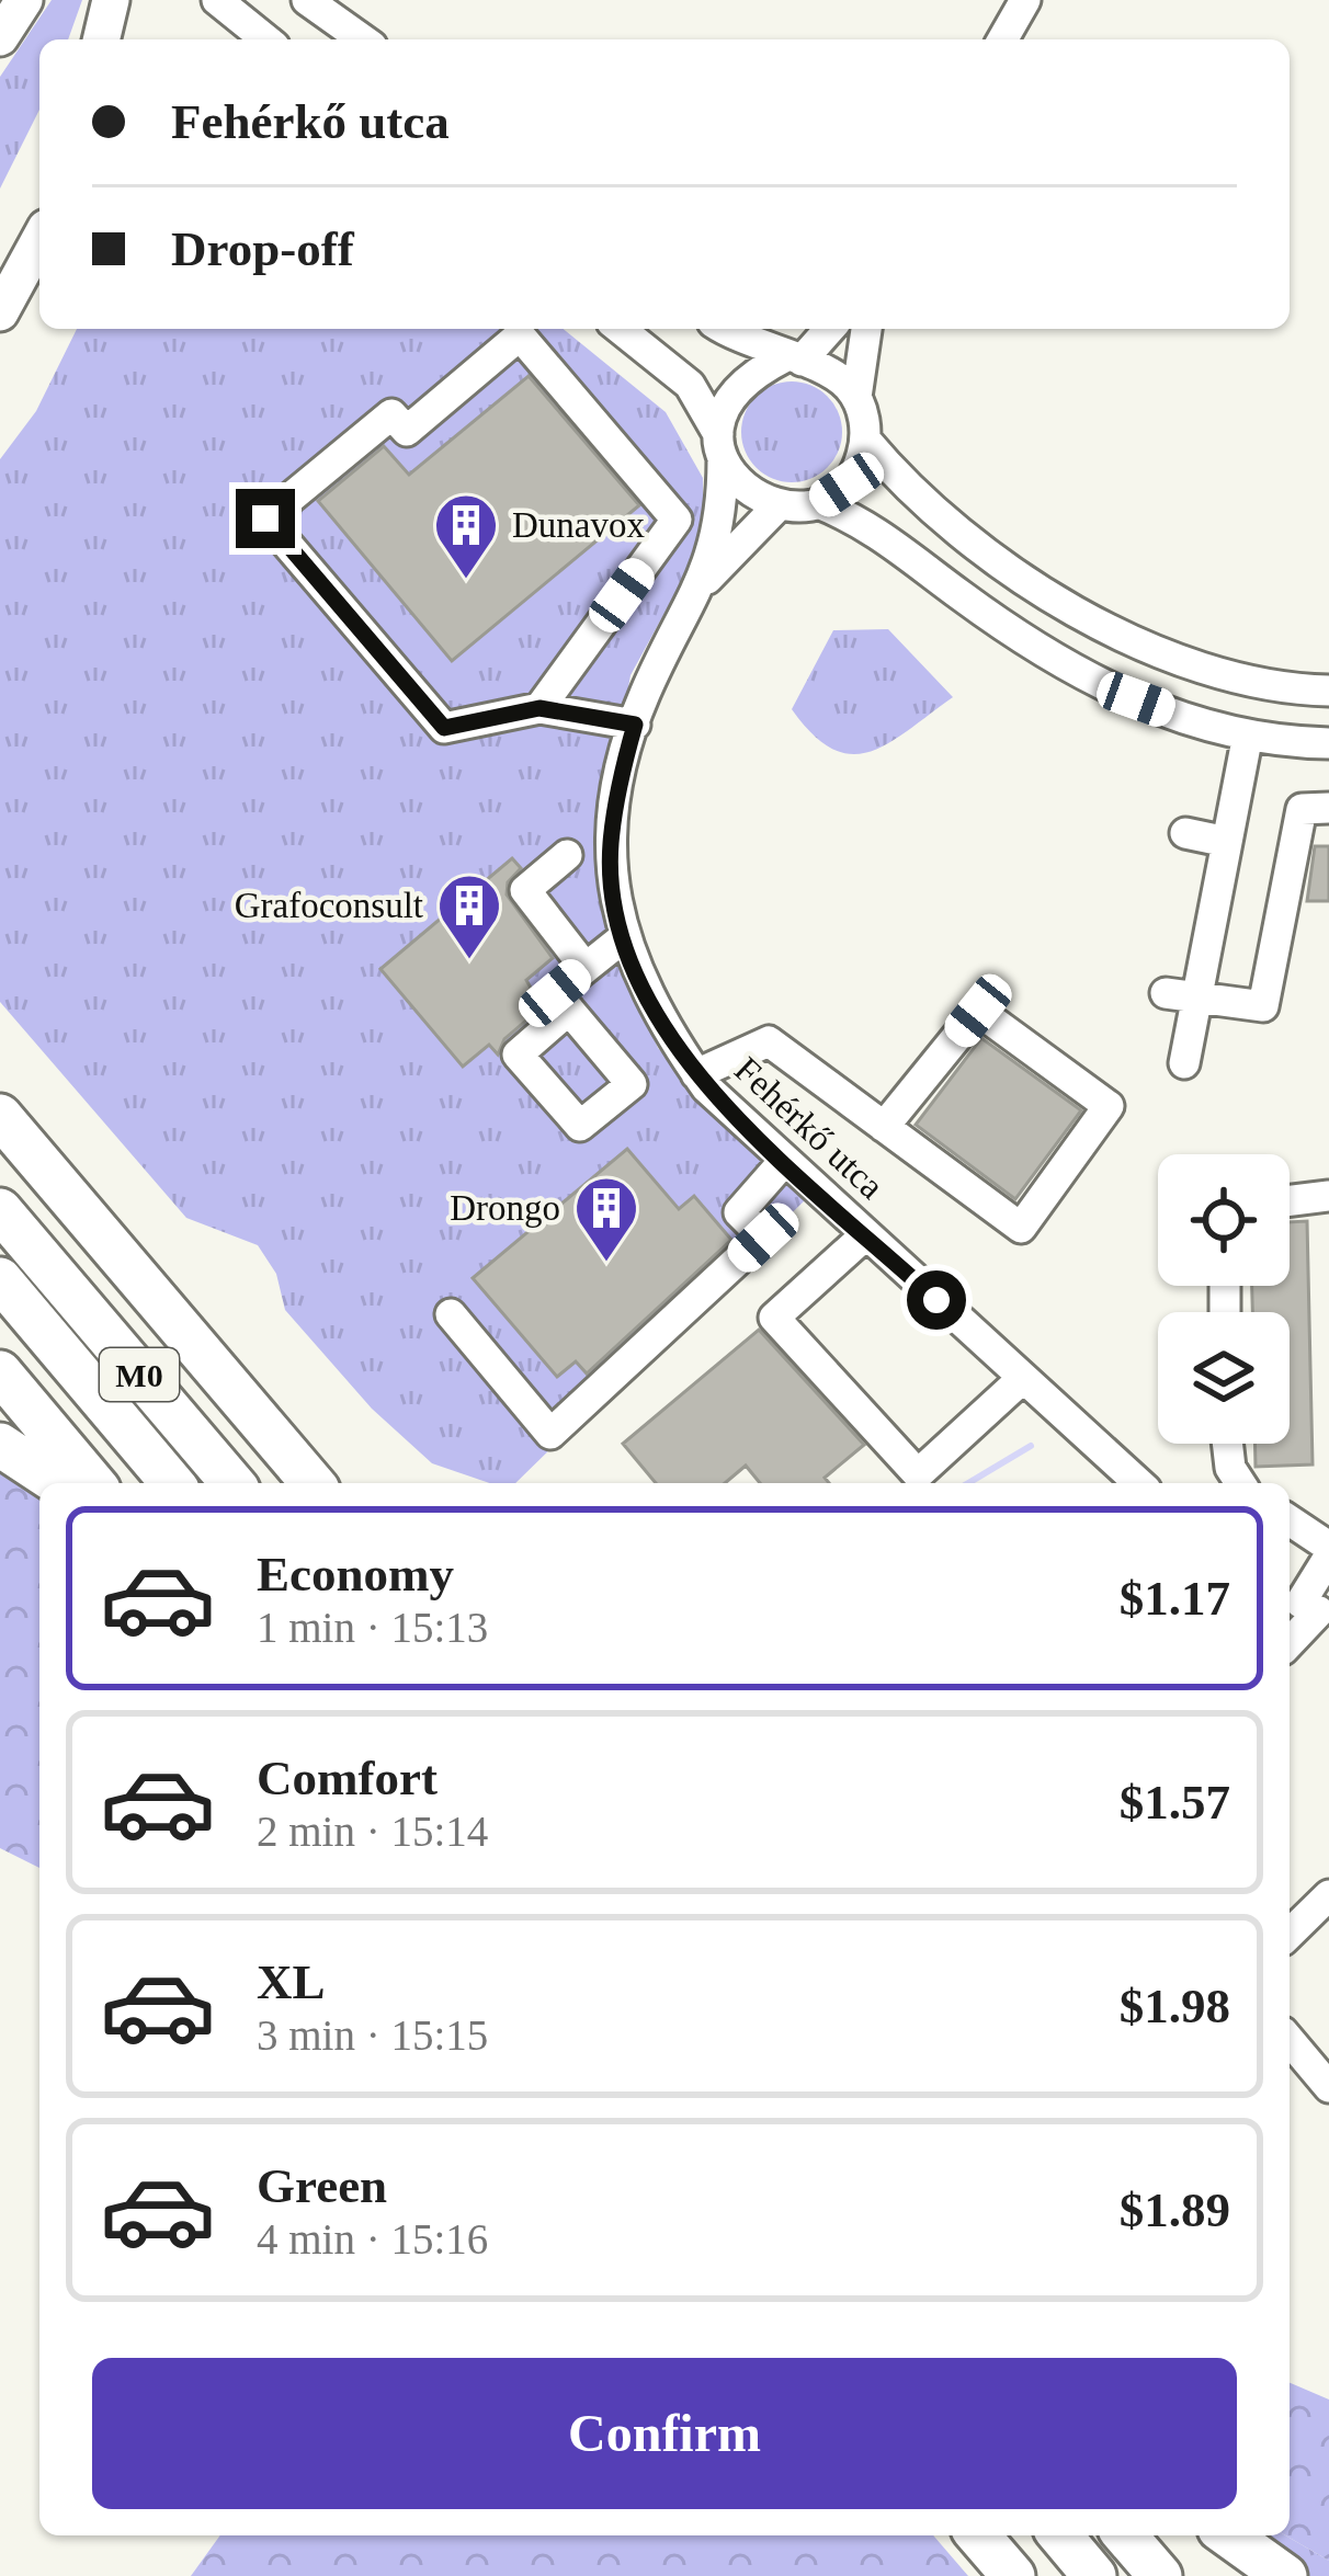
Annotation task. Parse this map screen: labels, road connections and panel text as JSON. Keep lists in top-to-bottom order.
{
  "streets": {
    "highway": ["M0"],
    "street": ["Fehérkő utca"]
  },
  "places": {
    "building": ["Dunavox", "Grafoconsult", "Drongo"]
  },
  "page": {
    "banner": ["Fehérkő utca", "Drop-off"],
    "list": [
      {
        "name": "Economy",
        "note": "1 min · 15:13",
        "value": "$1.17"
      },
      {
        "name": "Comfort",
        "note": "2 min · 15:14",
        "value": "$1.57"
      },
      {
        "name": "XL",
        "note": "3 min · 15:15",
        "value": "$1.98"
      },
      {
        "name": "Green",
        "note": "4 min · 15:16",
        "value": "$1.89"
      }
    ],
    "buttons": "Confirm"
  }
}
